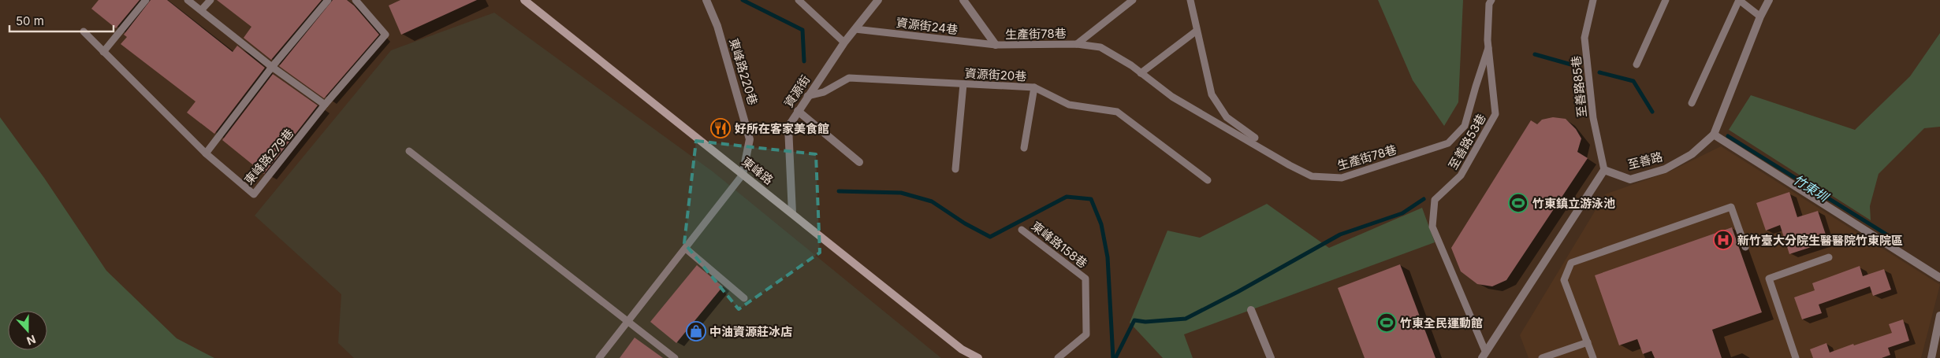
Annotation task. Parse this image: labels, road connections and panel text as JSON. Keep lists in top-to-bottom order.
{
  "streets": {
    "main road": ["東峰路"],
    "street": ["東峰路220巷", "資源街", "至善路"],
    "lane": [
      "資源街24巷",
      "生產街78巷",
      "資源街20巷",
      "至善路85巷",
      "至善路53巷",
      "東峰路279巷",
      "東峰路158巷"
    ]
  },
  "crossings": [
    ["資源街24巷", "生產街78巷"],
    ["資源街24巷", "資源街"],
    ["生產街78巷", "至善路53巷"],
    ["東峰路220巷", "東峰路"],
    ["資源街20巷", "資源街"],
    ["至善路85巷", "至善路"],
    ["資源街", "東峰路"]
  ],
  "water": ["竹東圳"],
  "places": {
    "restaurant": ["好所在客家美食館"],
    "sports": ["竹東鎮立游泳池", "竹東全民運動館"],
    "hospital": ["新竹臺大分院生醫醫院竹東院區"],
    "shop": ["中油資源莊冰店"]
  },
  "scale_bar": "50 m",
  "north": "bottom"
}
